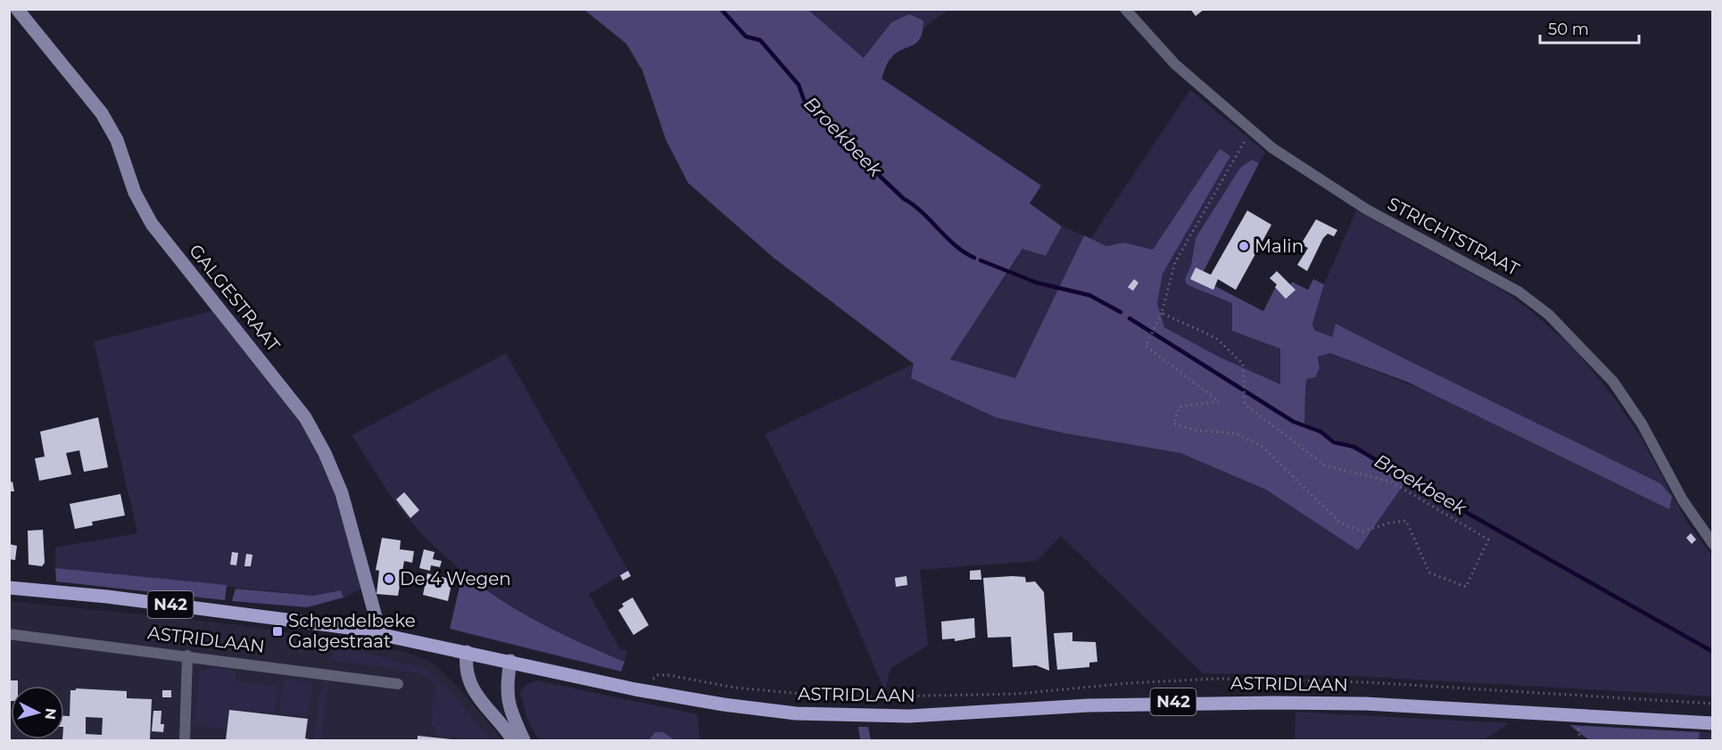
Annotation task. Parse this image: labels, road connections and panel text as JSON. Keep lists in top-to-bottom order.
{
  "streets": {
    "main road": ["N42", "ASTRIDLAAN"],
    "street": ["STRICHTSTRAAT", "GALGESTRAAT"]
  },
  "crossings": [
    ["GALGESTRAAT", "ASTRIDLAAN"]
  ],
  "water": ["Broekbeek"],
  "places": {
    "other": ["Malin", "De 4 Wegen"],
    "transit": ["Schendelbeke Galgestraat"]
  },
  "scale_bar": "50 m",
  "north": "right"
}
